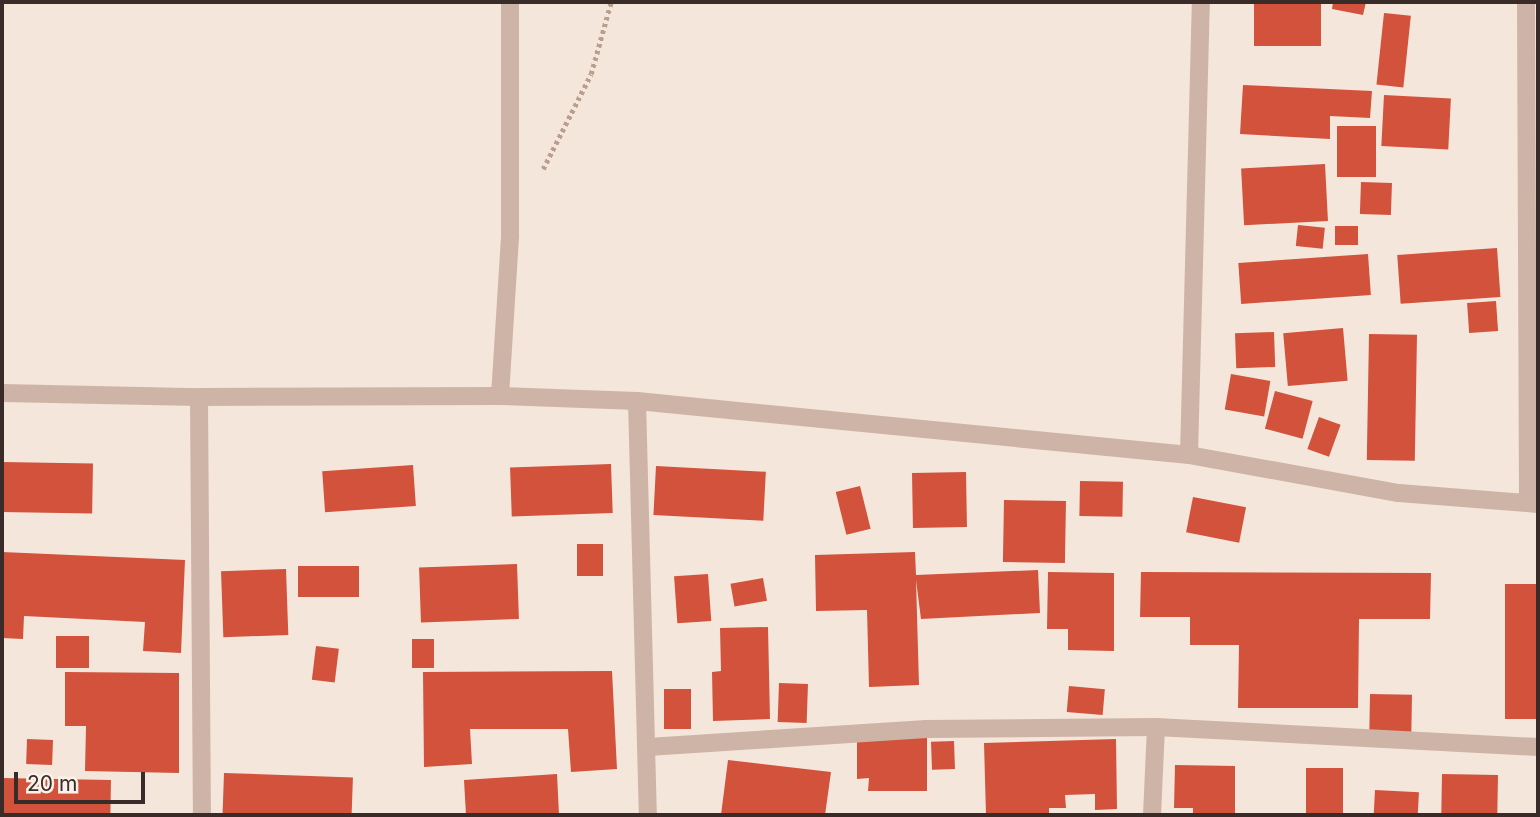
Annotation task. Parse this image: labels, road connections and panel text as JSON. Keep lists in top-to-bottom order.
{
  "scale_bar": "20 m"
}
